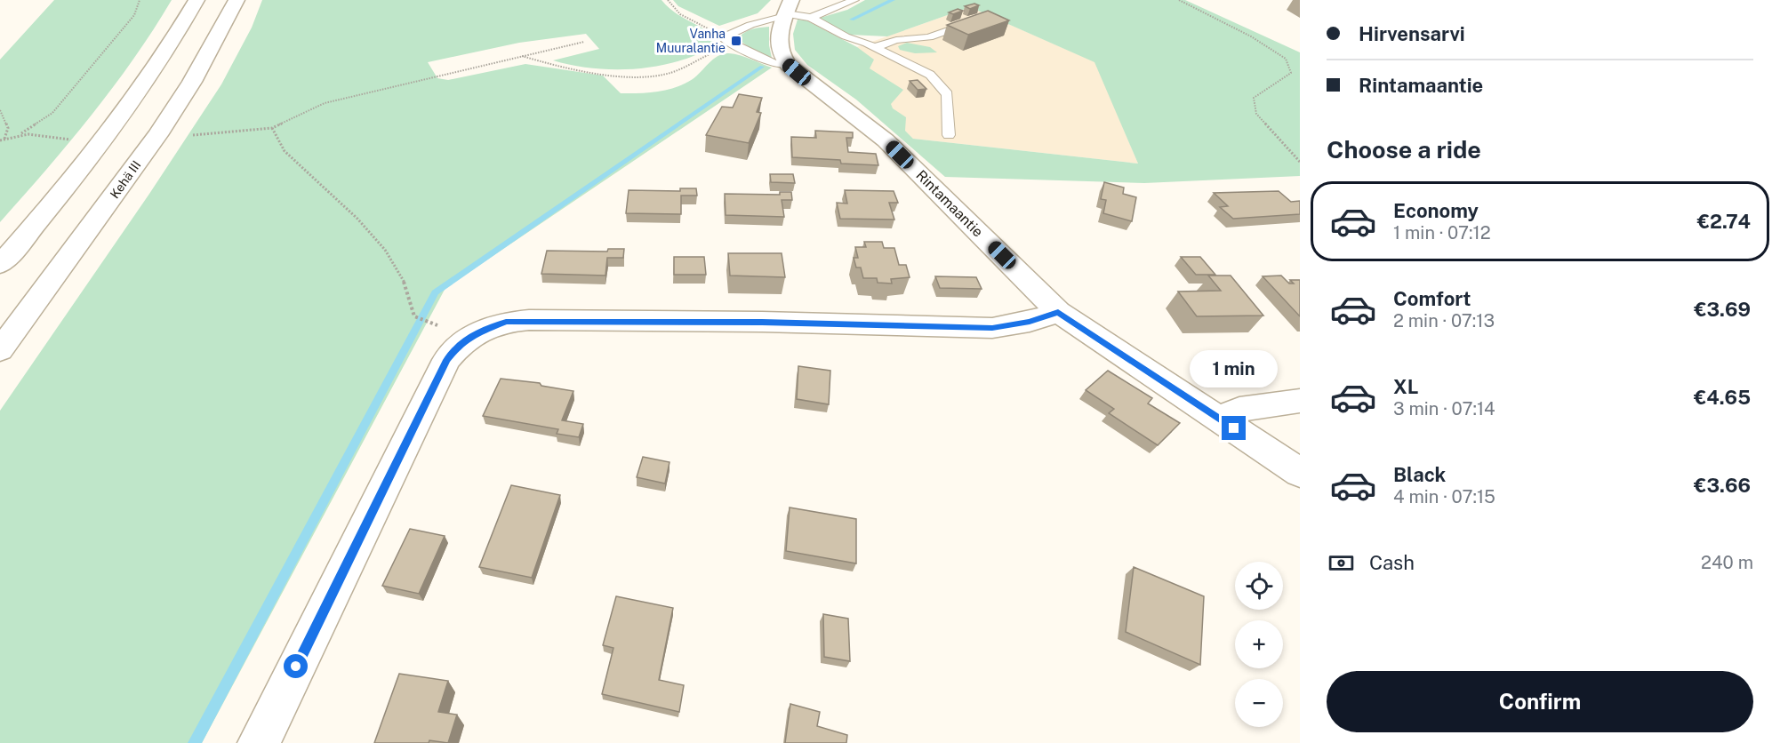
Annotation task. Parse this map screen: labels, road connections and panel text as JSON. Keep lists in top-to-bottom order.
{
  "streets": {
    "main road": ["Kehä III", "Rintamaantie"]
  },
  "places": {
    "transit": ["Vanha Muuralantie"]
  },
  "page": {
    "banner": ["Hirvensarvi", "Rintamaantie"],
    "heading": "Choose a ride",
    "list": [
      {
        "name": "Economy",
        "note": "1 min · 07:12",
        "value": "€2.74"
      },
      {
        "name": "Comfort",
        "note": "2 min · 07:13",
        "value": "€3.69"
      },
      {
        "name": "XL",
        "note": "3 min · 07:14",
        "value": "€4.65"
      },
      {
        "name": "Black",
        "note": "4 min · 07:15",
        "value": "€3.66"
      }
    ],
    "bubble": "1 min",
    "pay": ["Cash", "240 m"],
    "map_buttons": ["+", "−"],
    "buttons": "Confirm"
  }
}
